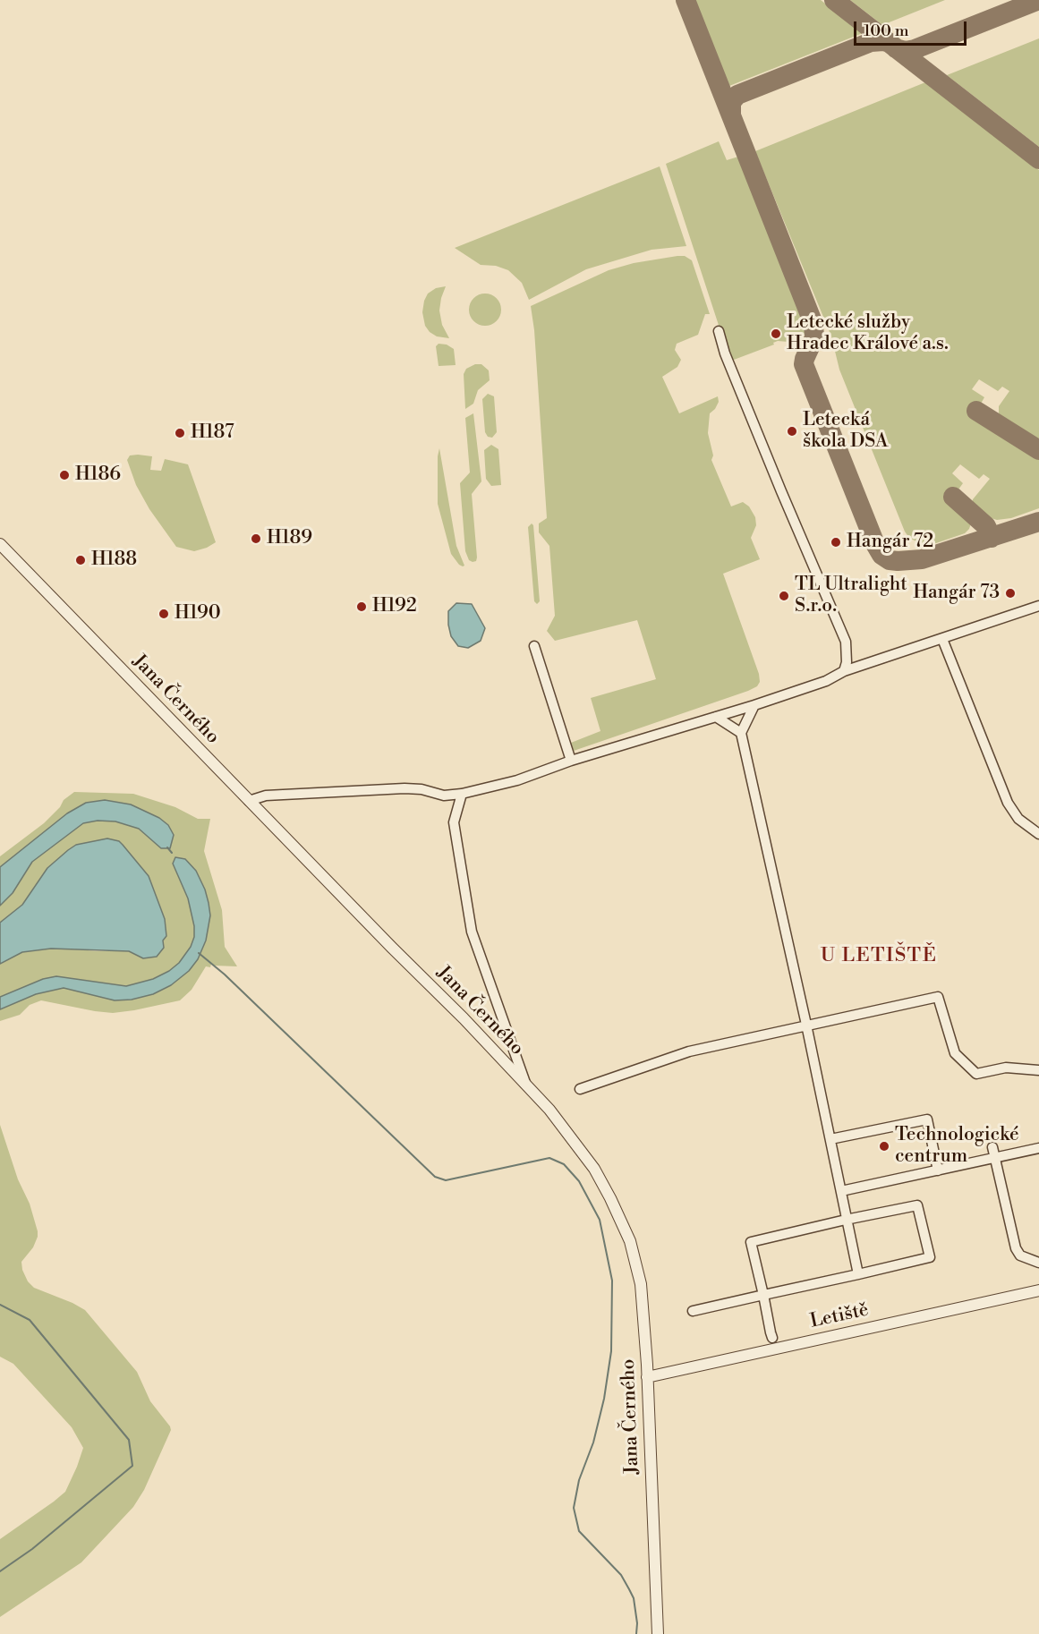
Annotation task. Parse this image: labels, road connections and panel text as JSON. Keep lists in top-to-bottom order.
{
  "streets": {
    "street": ["Jana Černého", "Letiště"]
  },
  "crossings": [
    ["Jana Černého", "Letiště"]
  ],
  "districts": ["U LETIŠTĚ"],
  "places": [
    "Letecké služby Hradec Králové a.s.",
    "Letecká škola DSA",
    "H187",
    "H186",
    "H189",
    "Hangár 72",
    "H188",
    "Hangár 73",
    "TL Ultralight S.r.o.",
    "H192",
    "H190",
    "Technologické centrum"
  ],
  "scale_bar": "100 m"
}
